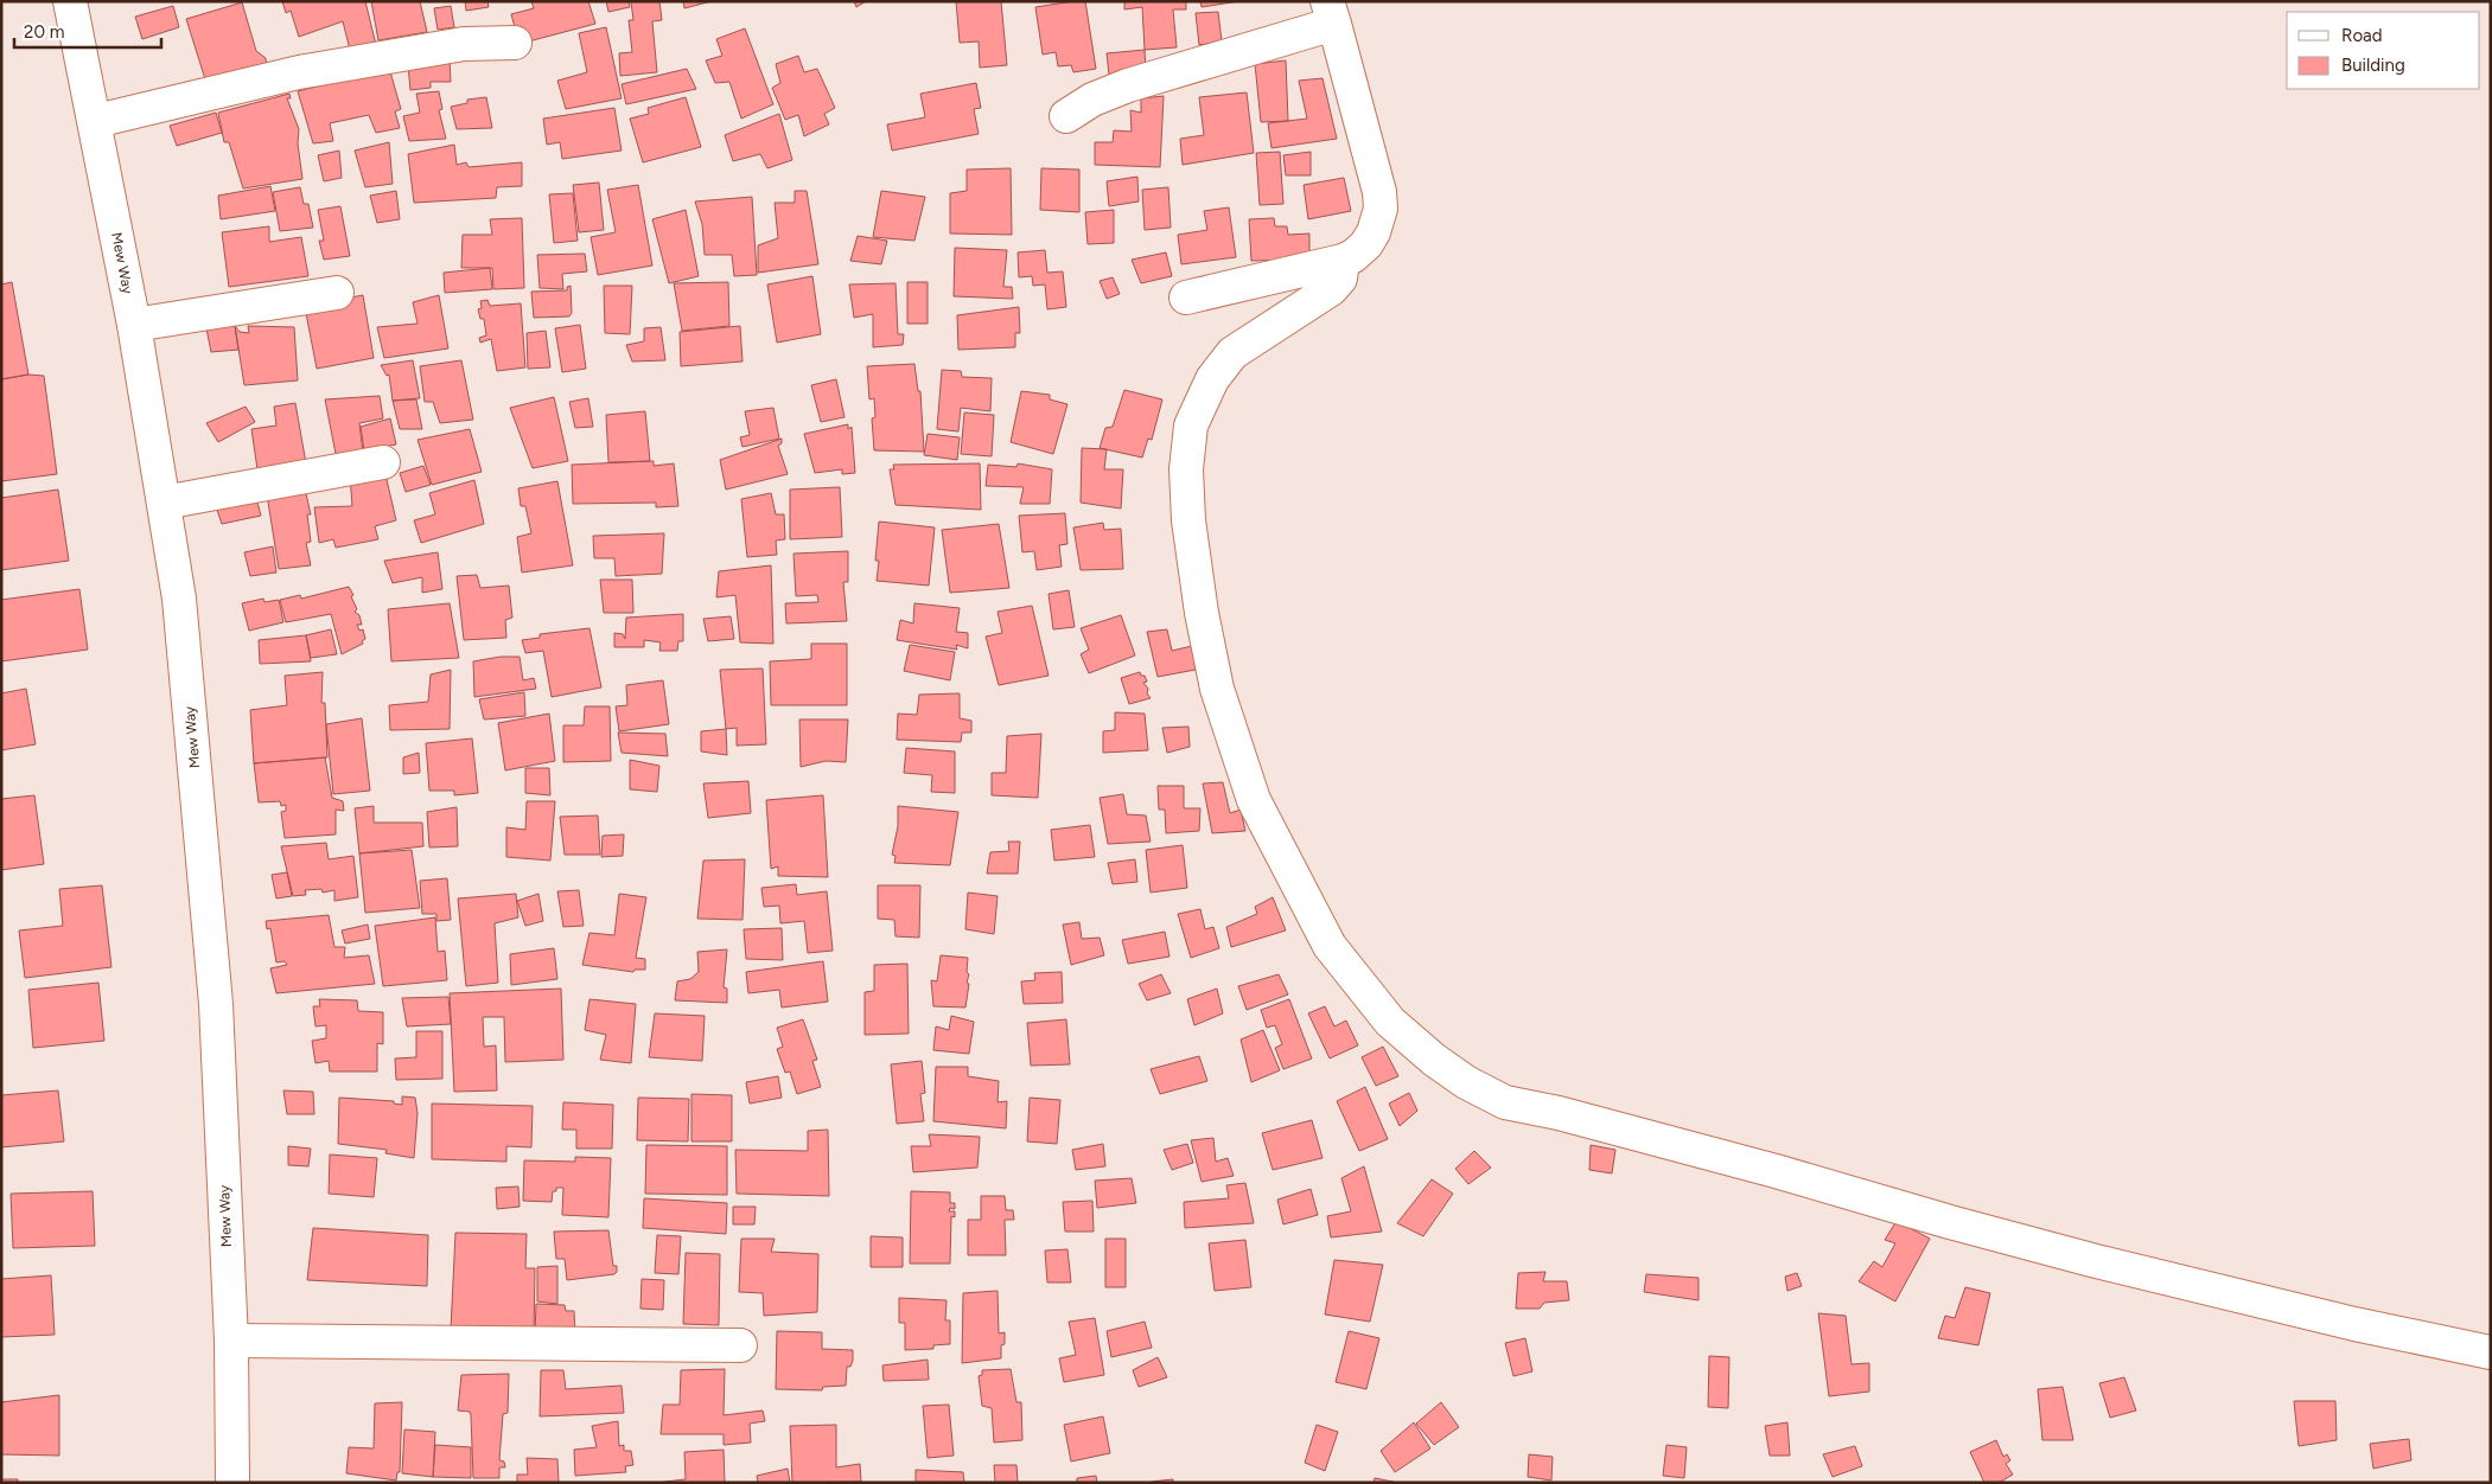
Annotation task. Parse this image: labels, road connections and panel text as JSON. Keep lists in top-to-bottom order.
{
  "streets": {
    "street": ["Mew Way"]
  },
  "legend": ["Road", "Building"],
  "scale_bar": "20 m"
}
